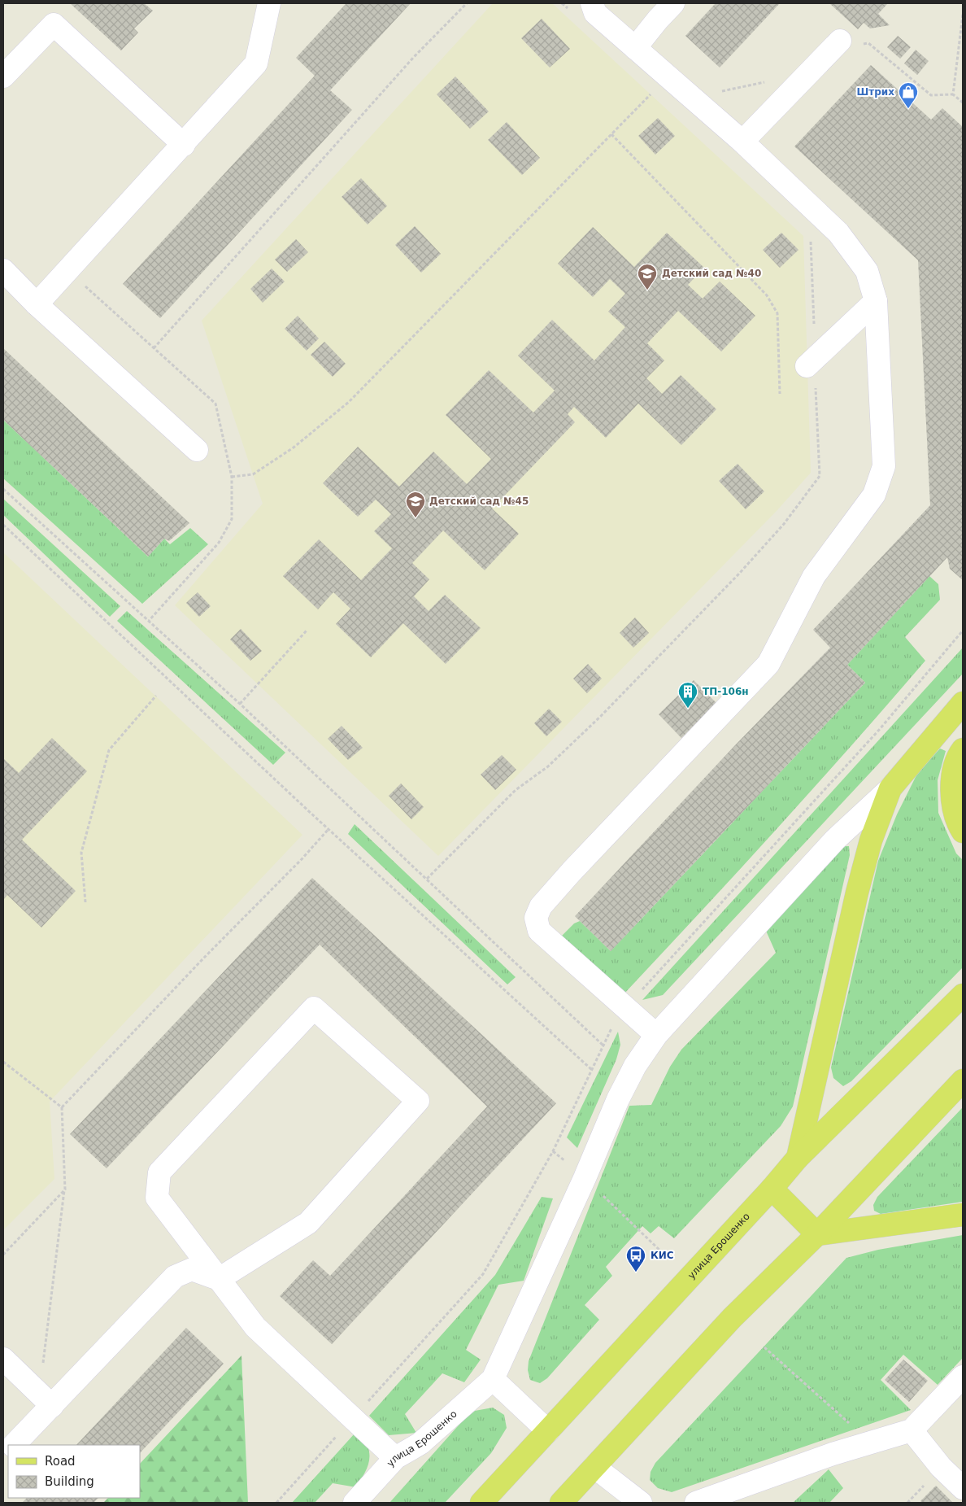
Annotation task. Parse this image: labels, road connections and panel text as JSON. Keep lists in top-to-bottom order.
{
  "streets": {
    "main road": ["улица Ерошенко"]
  },
  "places": {
    "shop": ["Штрих"],
    "school or university": ["Детский сад №40", "Детский сад №45"],
    "building": ["ТП-106н"],
    "bus stop": ["КИС"]
  },
  "legend": ["Road", "Building"]
}
